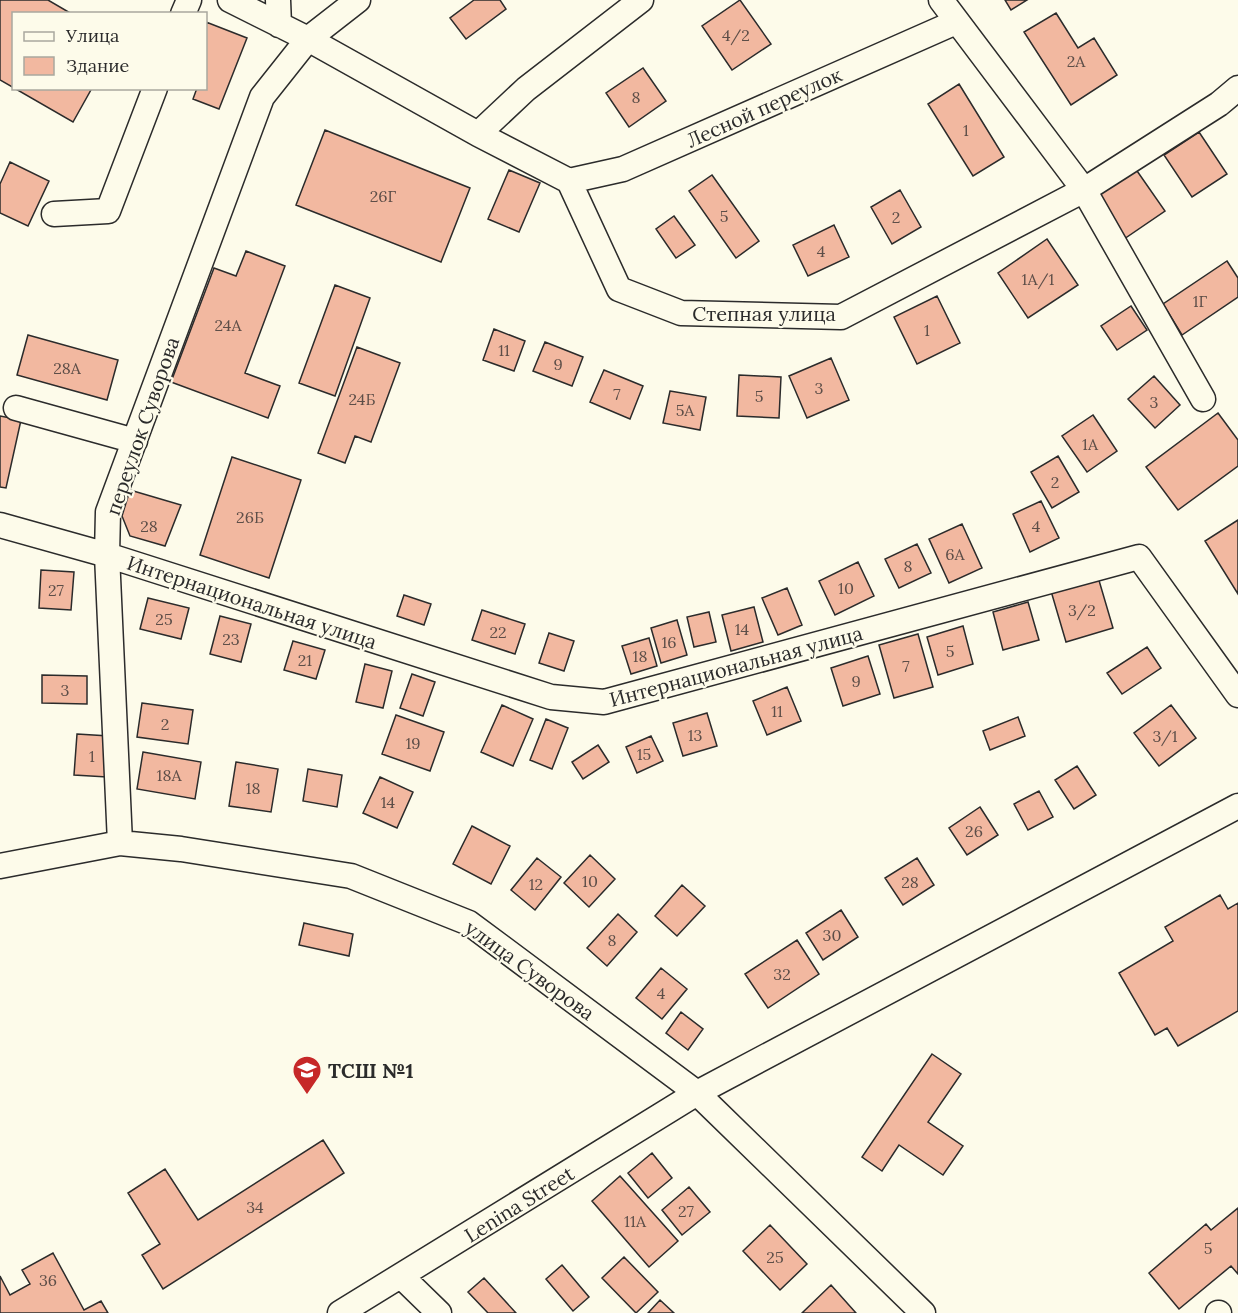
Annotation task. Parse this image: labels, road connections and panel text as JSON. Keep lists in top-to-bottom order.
{
  "streets": {
    "street": [
      "Лесной переулок",
      "Степная улица",
      "переулок Суворова",
      "Интернациональная улица",
      "улица Суворова",
      "Lenina Street"
    ]
  },
  "crossings": [
    ["Лесной переулок", "Степная улица"],
    ["переулок Суворова", "Интернациональная улица"],
    ["переулок Суворова", "улица Суворова"],
    ["улица Суворова", "Lenina Street"]
  ],
  "places": {
    "school or university": ["ТСШ №1"]
  },
  "house_numbers": [
    "4/2",
    "2А",
    "8",
    "1",
    "26Г",
    "5",
    "2",
    "4",
    "1А/1",
    "1Г",
    "24А",
    "1",
    "11",
    "9",
    "28А",
    "3",
    "7",
    "5",
    "24Б",
    "3",
    "5А",
    "1А",
    "2",
    "26Б",
    "28",
    "4",
    "6А",
    "8",
    "10",
    "27",
    "3/2",
    "25",
    "14",
    "22",
    "23",
    "16",
    "5",
    "18",
    "21",
    "7",
    "9",
    "3",
    "11",
    "2",
    "13",
    "3/1",
    "19",
    "15",
    "1",
    "18А",
    "18",
    "14",
    "26",
    "10",
    "28",
    "12",
    "30",
    "8",
    "32",
    "4",
    "34",
    "27",
    "11А",
    "5",
    "25",
    "36"
  ],
  "legend": ["Улица", "Здание"]
}
